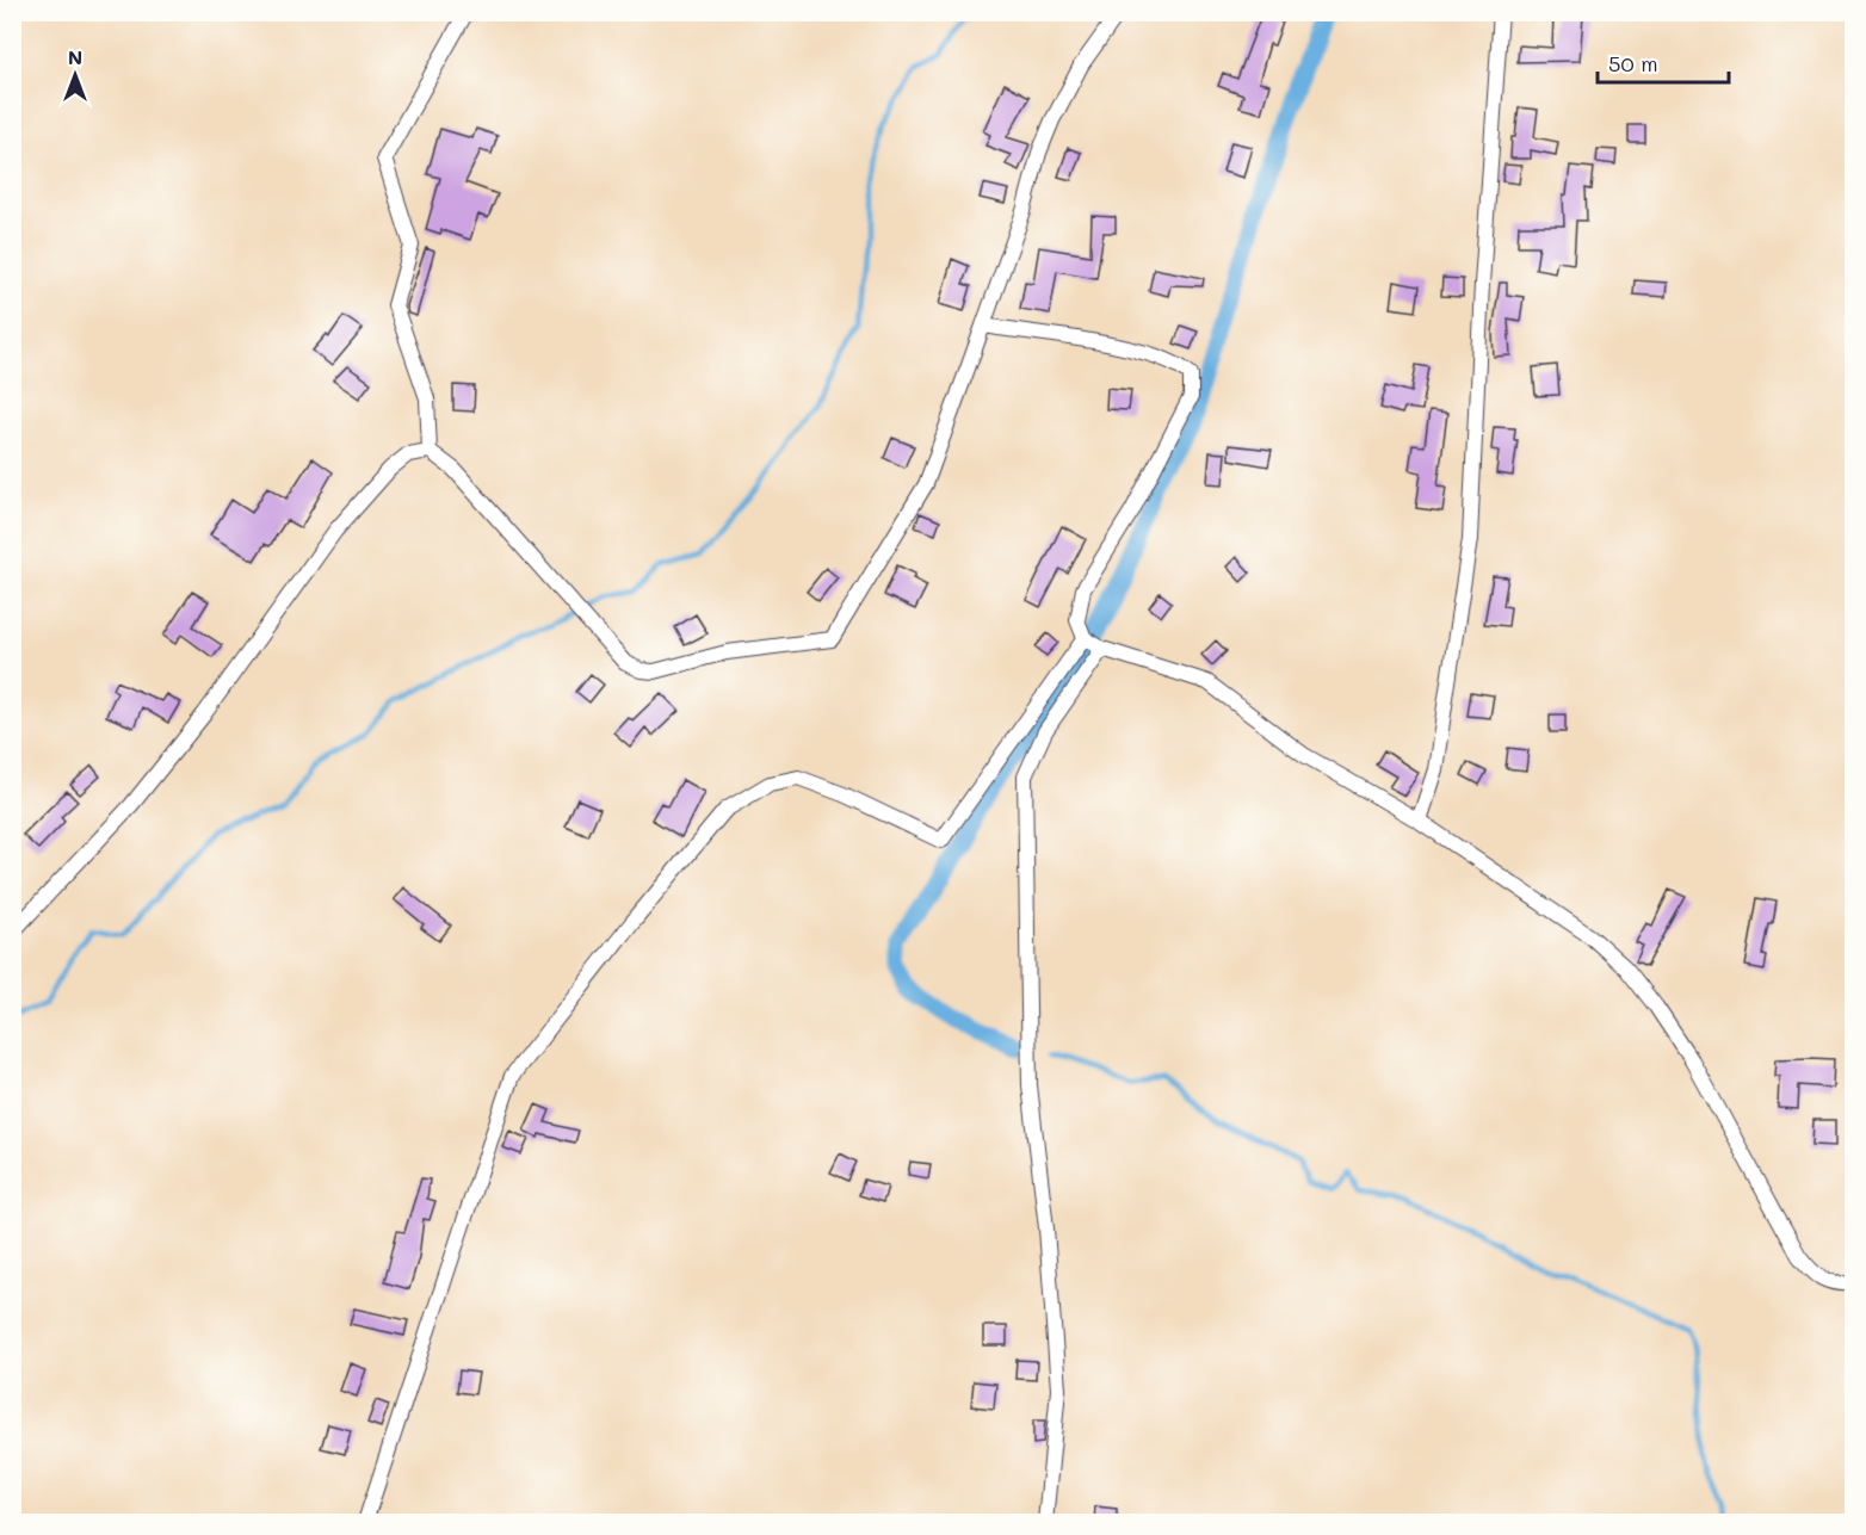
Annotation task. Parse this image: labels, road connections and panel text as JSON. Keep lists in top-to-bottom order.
{
  "scale_bar": "50 m",
  "north": "top"
}
